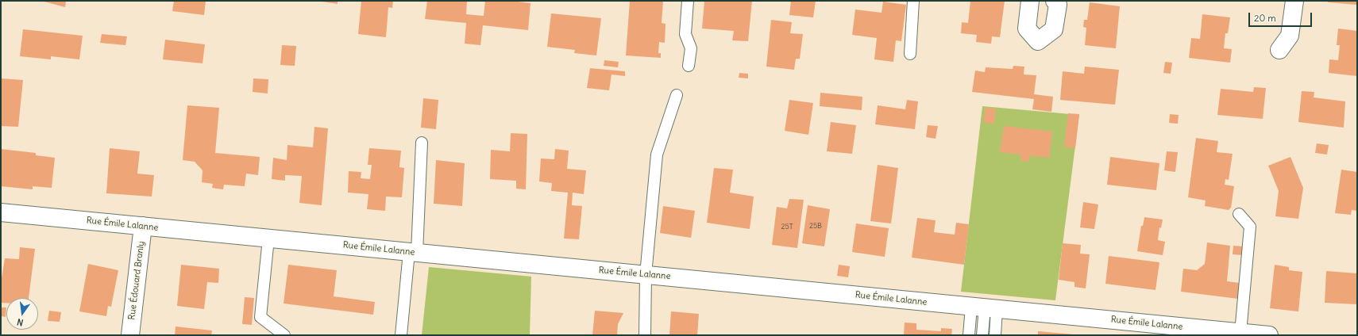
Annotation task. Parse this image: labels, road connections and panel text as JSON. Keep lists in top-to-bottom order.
{
  "streets": {
    "street": ["Rue Émile Lalanne", "Rue Édouard Branly"]
  },
  "crossings": [
    ["Rue Émile Lalanne", "Rue Édouard Branly"]
  ],
  "house_numbers": ["25B", "25T"],
  "scale_bar": "20 m",
  "north": "bottom"
}
